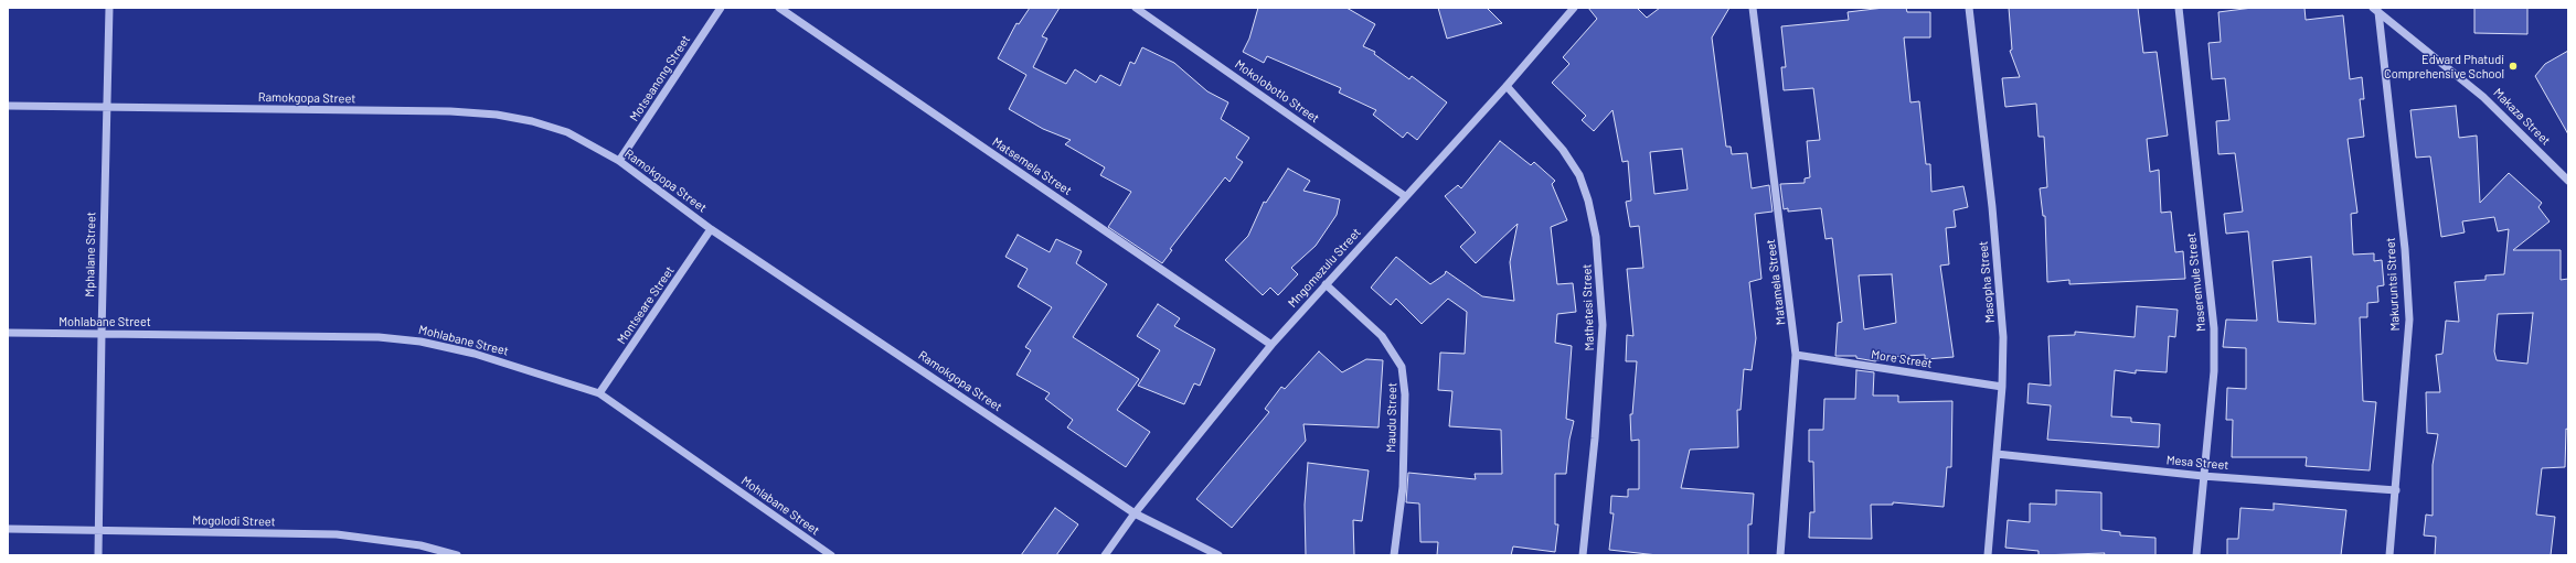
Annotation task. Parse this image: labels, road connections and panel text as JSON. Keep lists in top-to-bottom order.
{
  "streets": {
    "street": [
      "Motseanong Street",
      "Mokolobotlo Street",
      "Ramokgopa Street",
      "Makaza Street",
      "Matsemela Street",
      "Mphalane Street",
      "Mngomezulu Street",
      "Matamela Street",
      "Masopha Street",
      "Maseremule Street",
      "Makuruntsi Street",
      "Montseare Street",
      "Mathetesi Street",
      "Mohlabane Street",
      "More Street",
      "Maudu Street",
      "Mesa Street",
      "Mogolodi Street"
    ]
  },
  "crossings": [
    ["Motseanong Street", "Ramokgopa Street"],
    ["Mokolobotlo Street", "Mngomezulu Street"],
    ["Ramokgopa Street", "Mphalane Street"],
    ["Ramokgopa Street", "Mngomezulu Street"],
    ["Ramokgopa Street", "Montseare Street"],
    ["Makaza Street", "Makuruntsi Street"],
    ["Matsemela Street", "Mngomezulu Street"],
    ["Mphalane Street", "Mohlabane Street"],
    ["Mphalane Street", "Mogolodi Street"],
    ["Mngomezulu Street", "Mathetesi Street"],
    ["Mngomezulu Street", "Maudu Street"],
    ["Matamela Street", "More Street"],
    ["Masopha Street", "More Street"],
    ["Masopha Street", "Mesa Street"],
    ["Maseremule Street", "Mesa Street"],
    ["Makuruntsi Street", "Mesa Street"],
    ["Montseare Street", "Mohlabane Street"]
  ],
  "places": ["Edward Phatudi Comprehensive School"]
}
